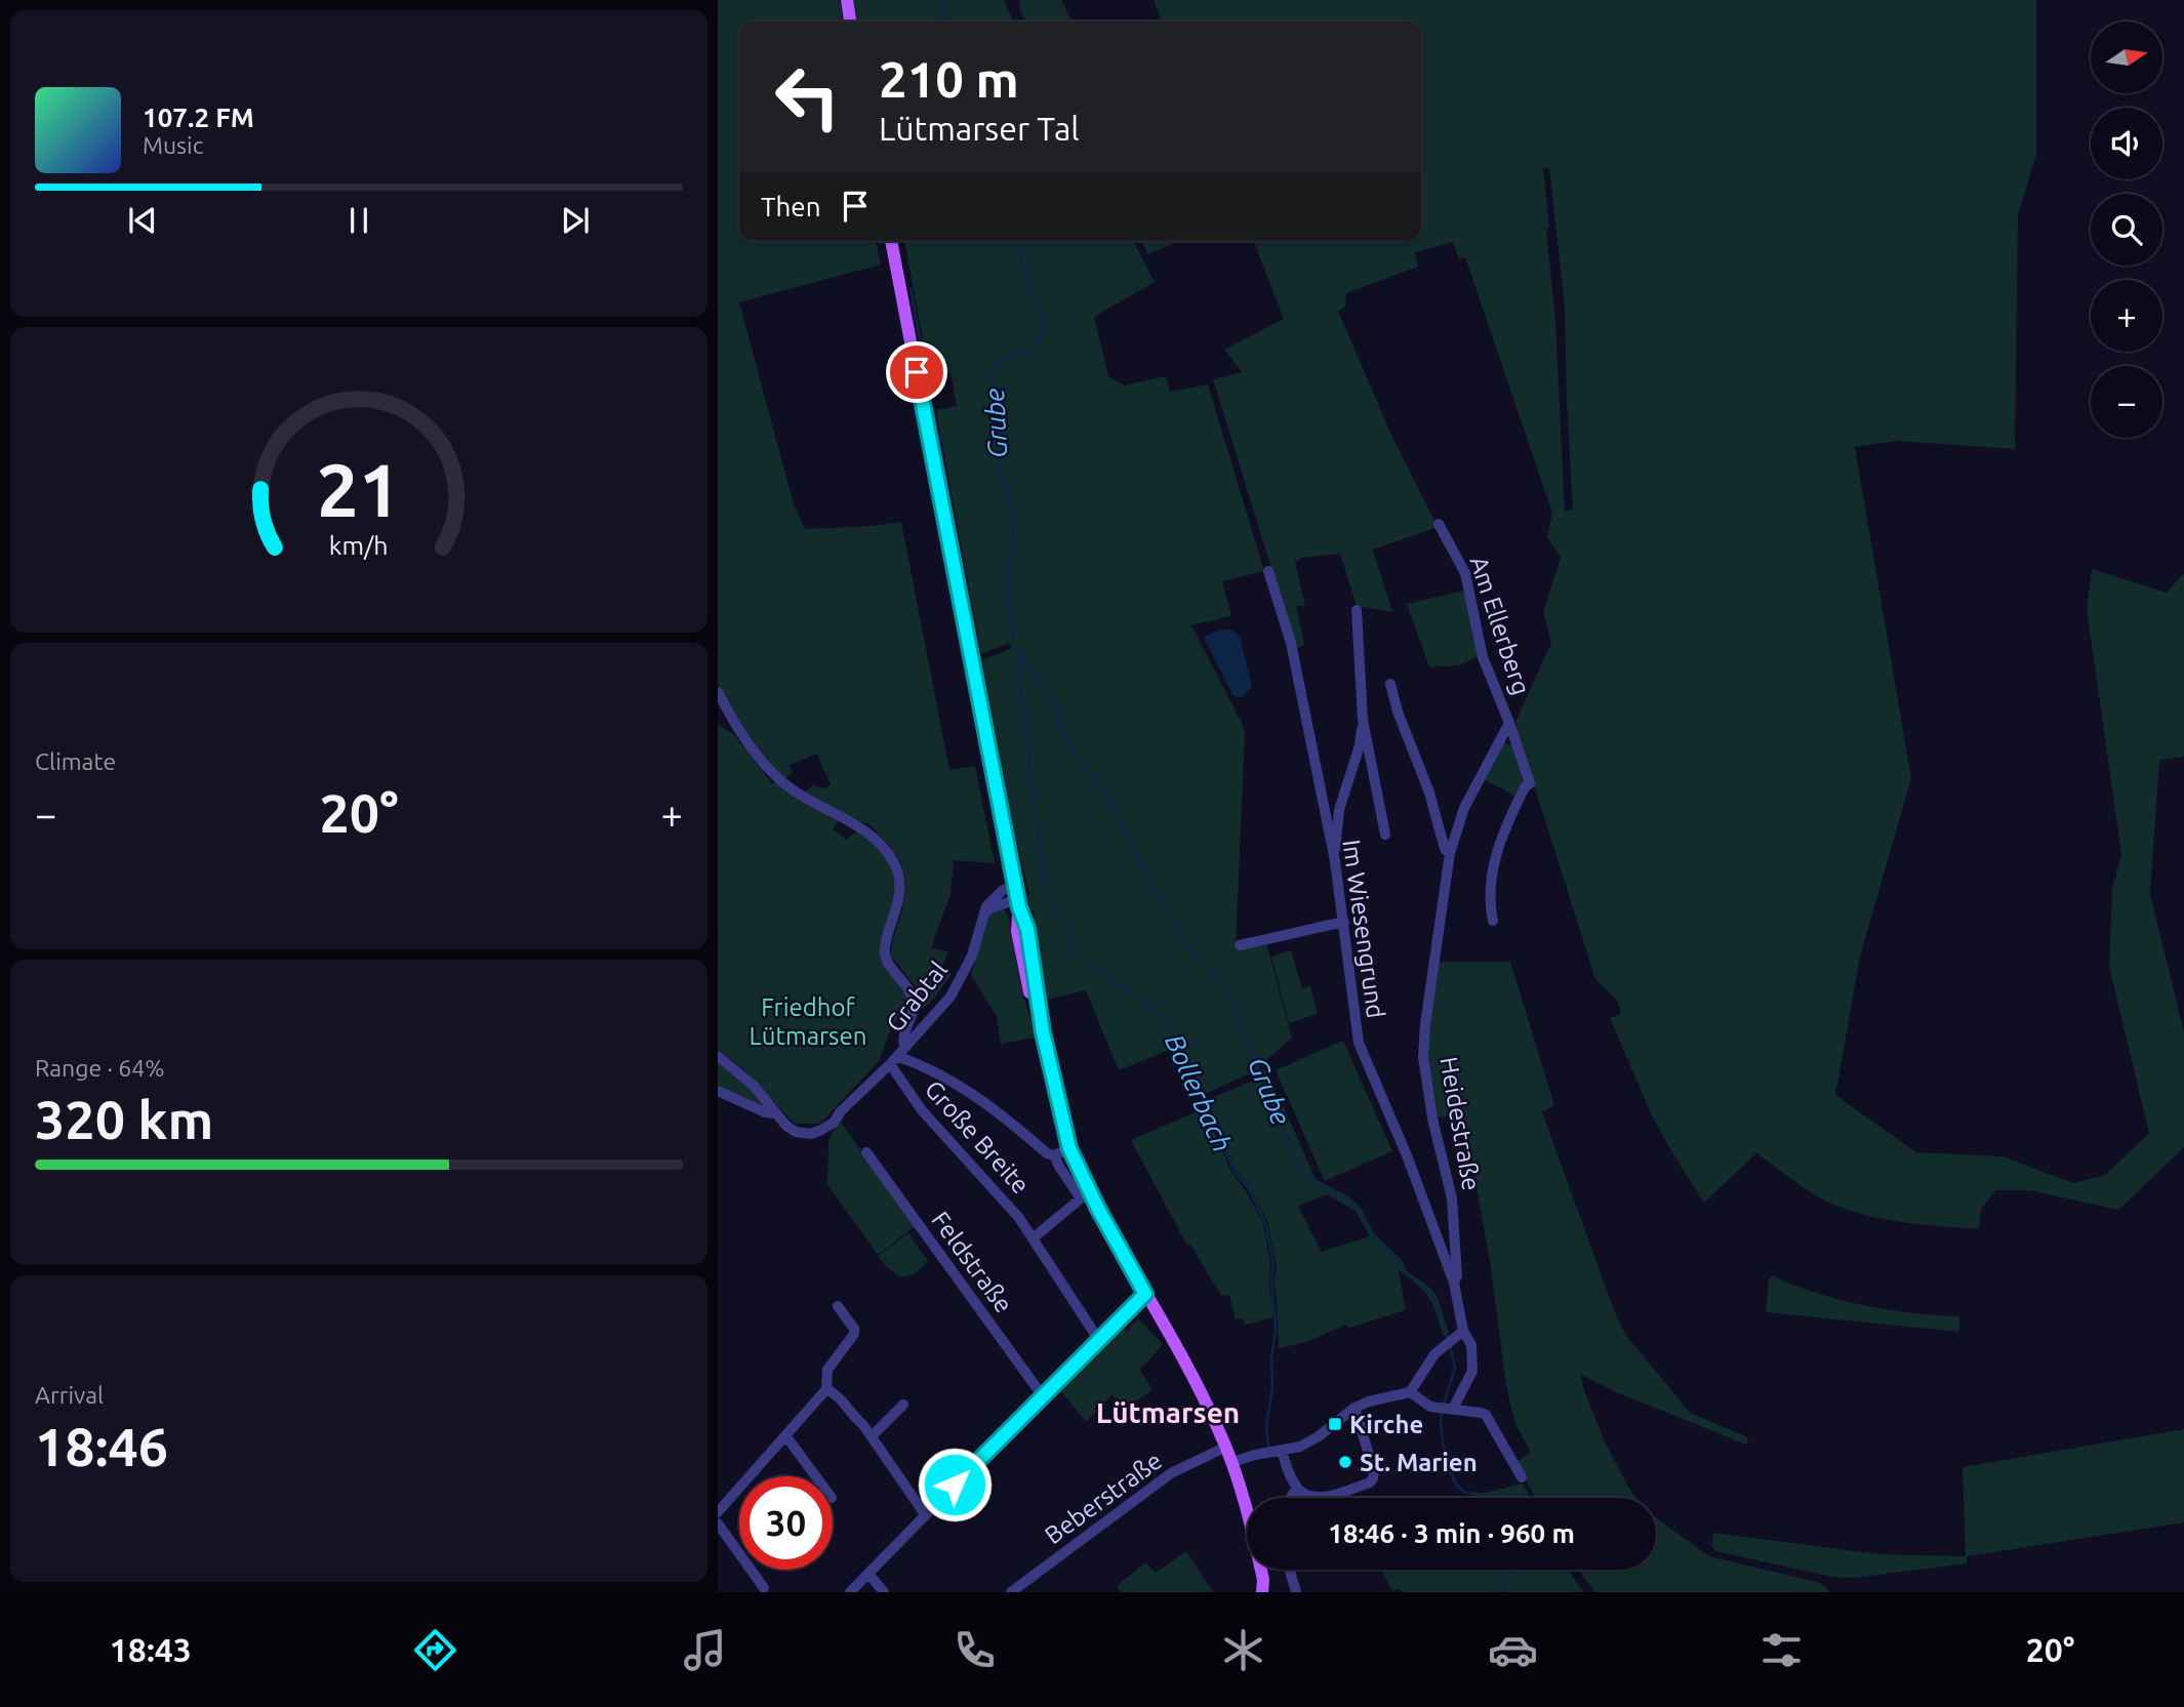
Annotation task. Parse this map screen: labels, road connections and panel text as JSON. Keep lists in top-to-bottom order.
{
  "streets": {
    "street": [
      "Am Ellerberg",
      "Im Wiesengrund",
      "Grabtal",
      "Heidestraße",
      "Große Breite",
      "Feldstraße",
      "Beberstraße"
    ]
  },
  "crossings": [
    ["Am Ellerberg", "Heidestraße"],
    ["Im Wiesengrund", "Heidestraße"],
    ["Grabtal", "Große Breite"]
  ],
  "districts": ["Lütmarsen"],
  "water": ["Grube", "Bollerbach"],
  "parks": ["Friedhof Lütmarsen"],
  "places": {
    "transit": ["Kirche"],
    "other": ["St. Marien"]
  },
  "north": "right",
  "page": {
    "map_buttons": ["+", "−"],
    "turn": ["210 m", "Lütmarser Tal"],
    "song": ["107.2 FM", "Music"],
    "then": "Then",
    "tile": [
      "Climate",
      ["Range · 64%", "320 km"],
      ["Arrival", "18:46"]
    ],
    "heat": ["−", "20°", "+"],
    "limit": "30",
    "trip": "18:46 · 3 min · 960 m",
    "tabs": ["18:43", "20°"],
    "gauge": ["21", "km/h"]
  }
}
